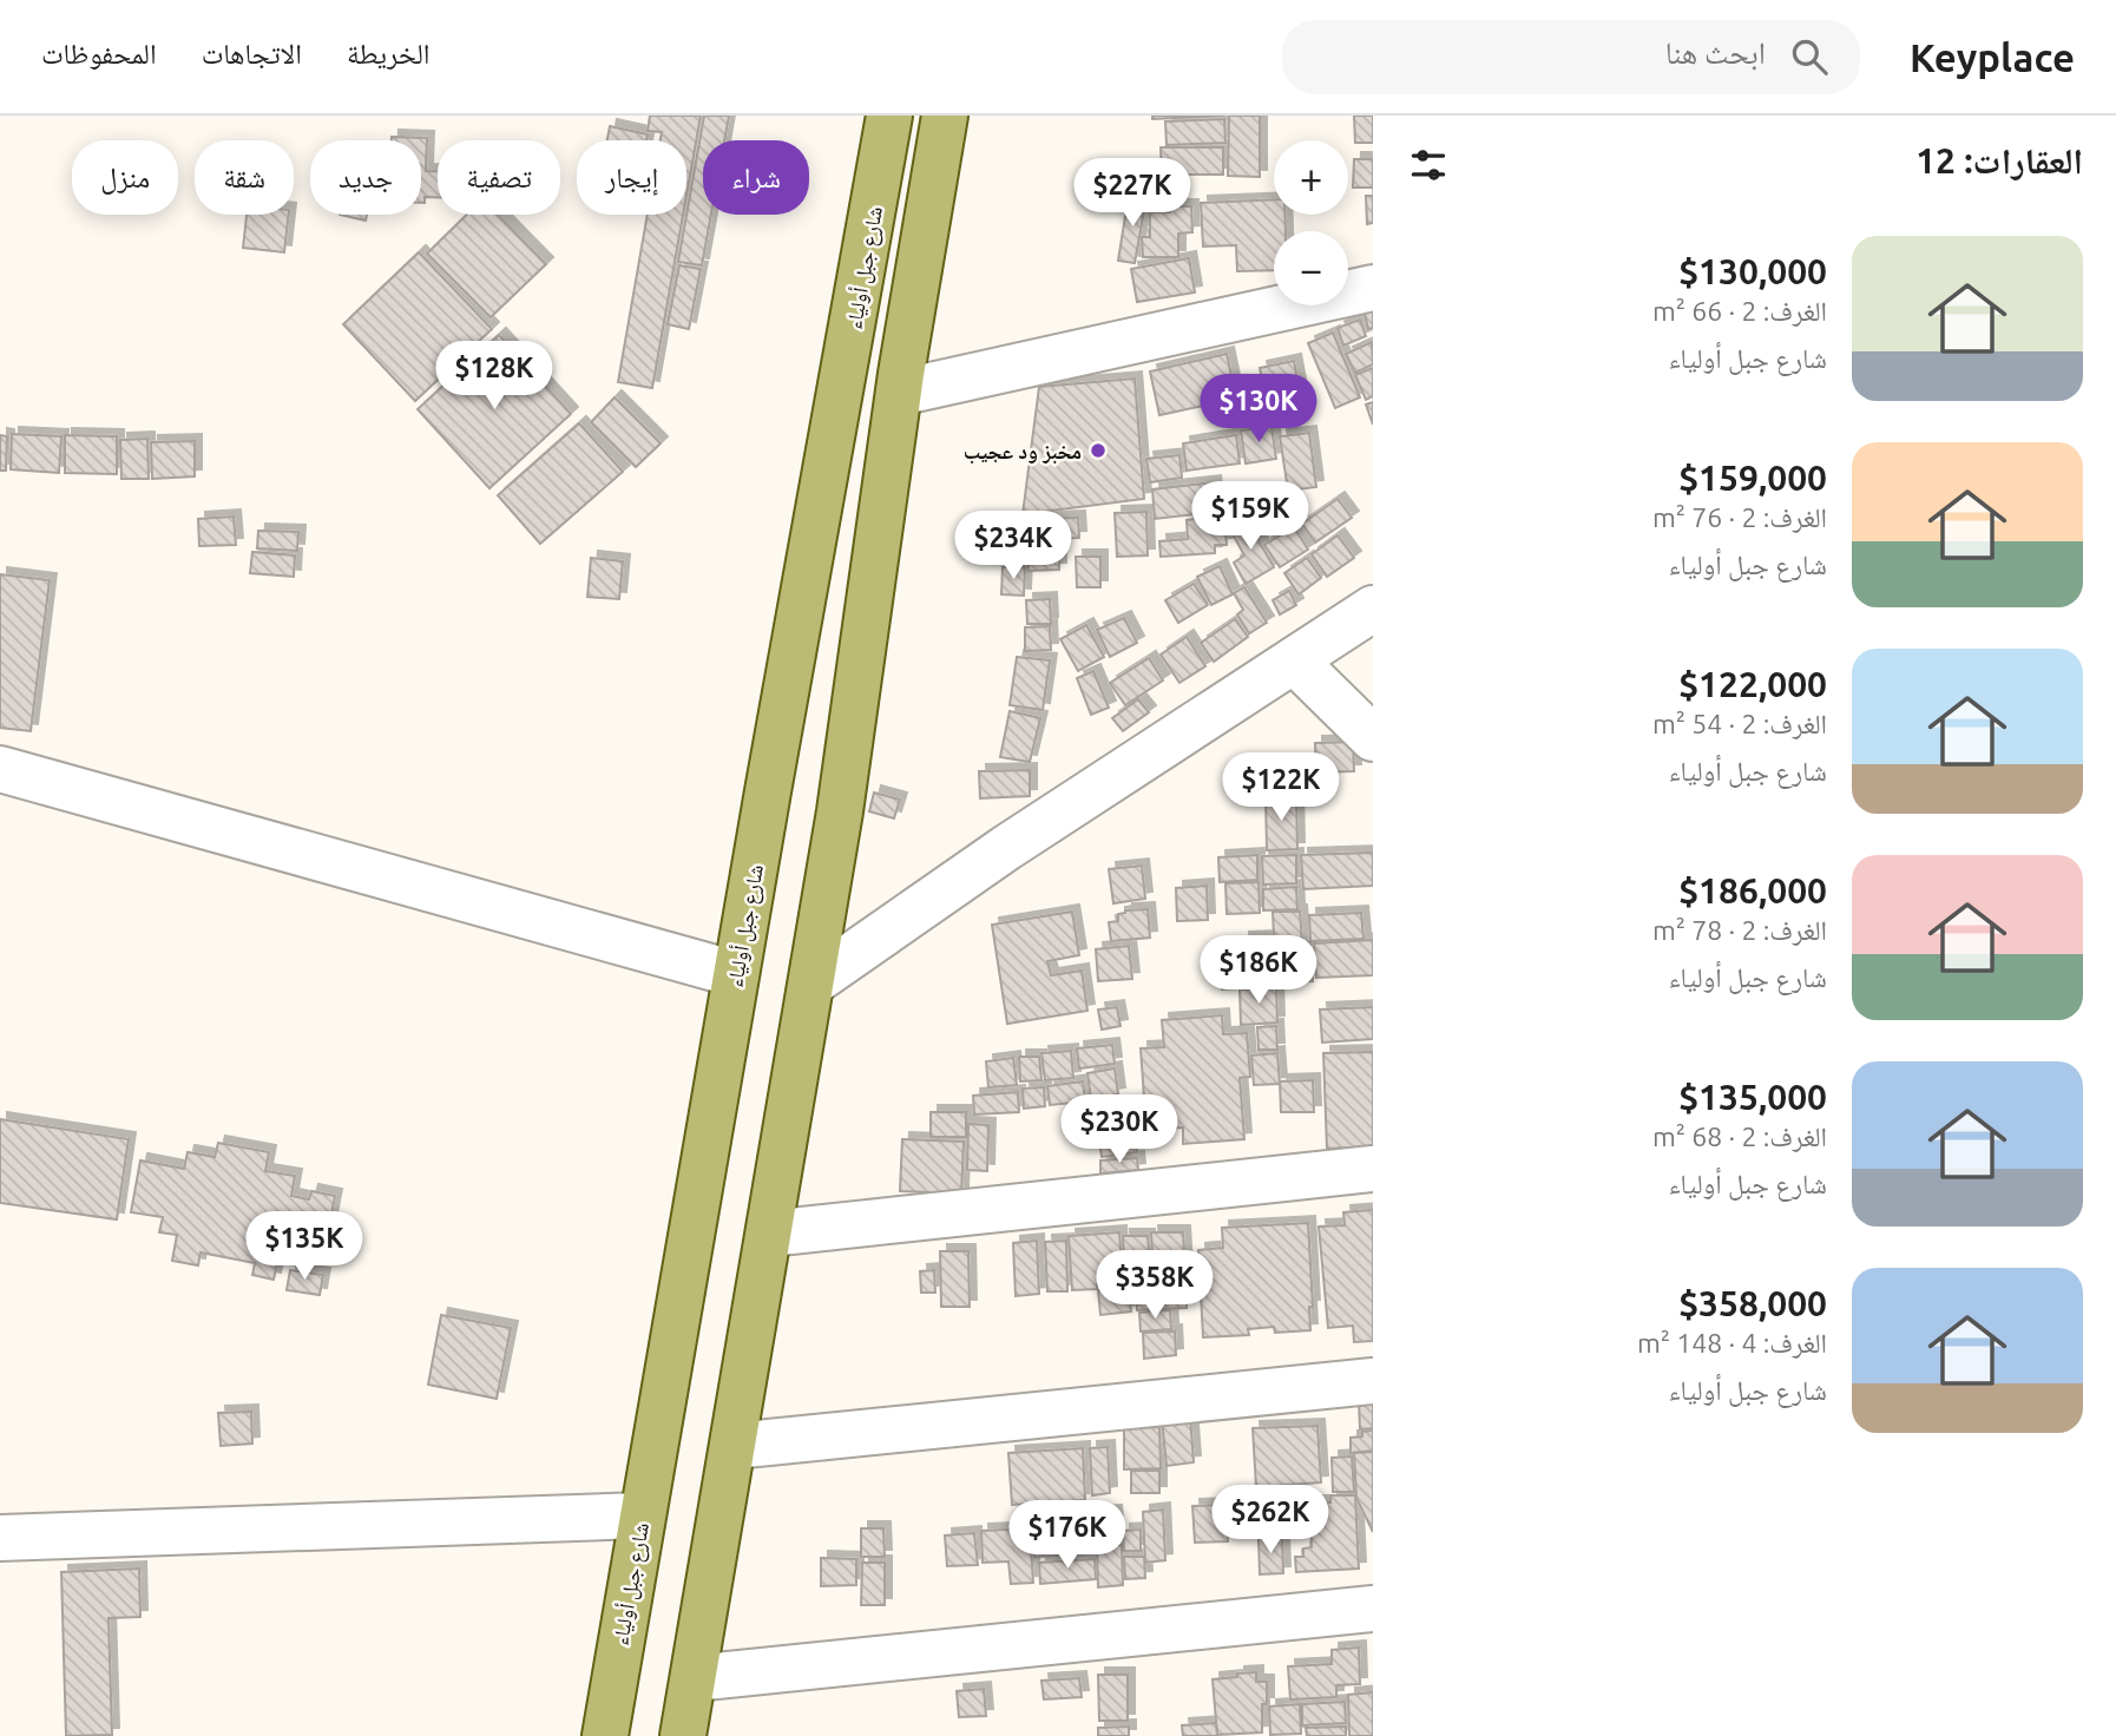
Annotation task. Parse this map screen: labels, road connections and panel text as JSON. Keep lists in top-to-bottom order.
{
  "streets": {
    "main road": ["شارع جبل أولياء"]
  },
  "places": ["مخبز ود عجيب"],
  "page": {
    "header": "Keyplace",
    "search": "ابحث هنا",
    "nav": ["الخريطة", "الاتجاهات", "المحفوظات"],
    "heading": "العقارات: 12",
    "map_buttons": ["+", "−"],
    "chip": [
      "شراء",
      "إيجار",
      "تصفية",
      "جديد",
      "شقة",
      "منزل"
    ],
    "price": [
      "$227K",
      "$128K",
      "$130K",
      "$159K",
      "$234K",
      "$122K",
      "$186K",
      "$230K",
      "$135K",
      "$358K",
      "$262K",
      "$176K"
    ],
    "list": [
      {
        "name": "$130,000",
        "note": "الغرف: 2 · 66 m² · شارع جبل أولياء"
      },
      {
        "name": "$159,000",
        "note": "الغرف: 2 · 76 m² · شارع جبل أولياء"
      },
      {
        "name": "$122,000",
        "note": "الغرف: 2 · 54 m² · شارع جبل أولياء"
      },
      {
        "name": "$186,000",
        "note": "الغرف: 2 · 78 m² · شارع جبل أولياء"
      },
      {
        "name": "$135,000",
        "note": "الغرف: 2 · 68 m² · شارع جبل أولياء"
      },
      {
        "name": "$358,000",
        "note": "الغرف: 4 · 148 m² · شارع جبل أولياء"
      }
    ]
  }
}
